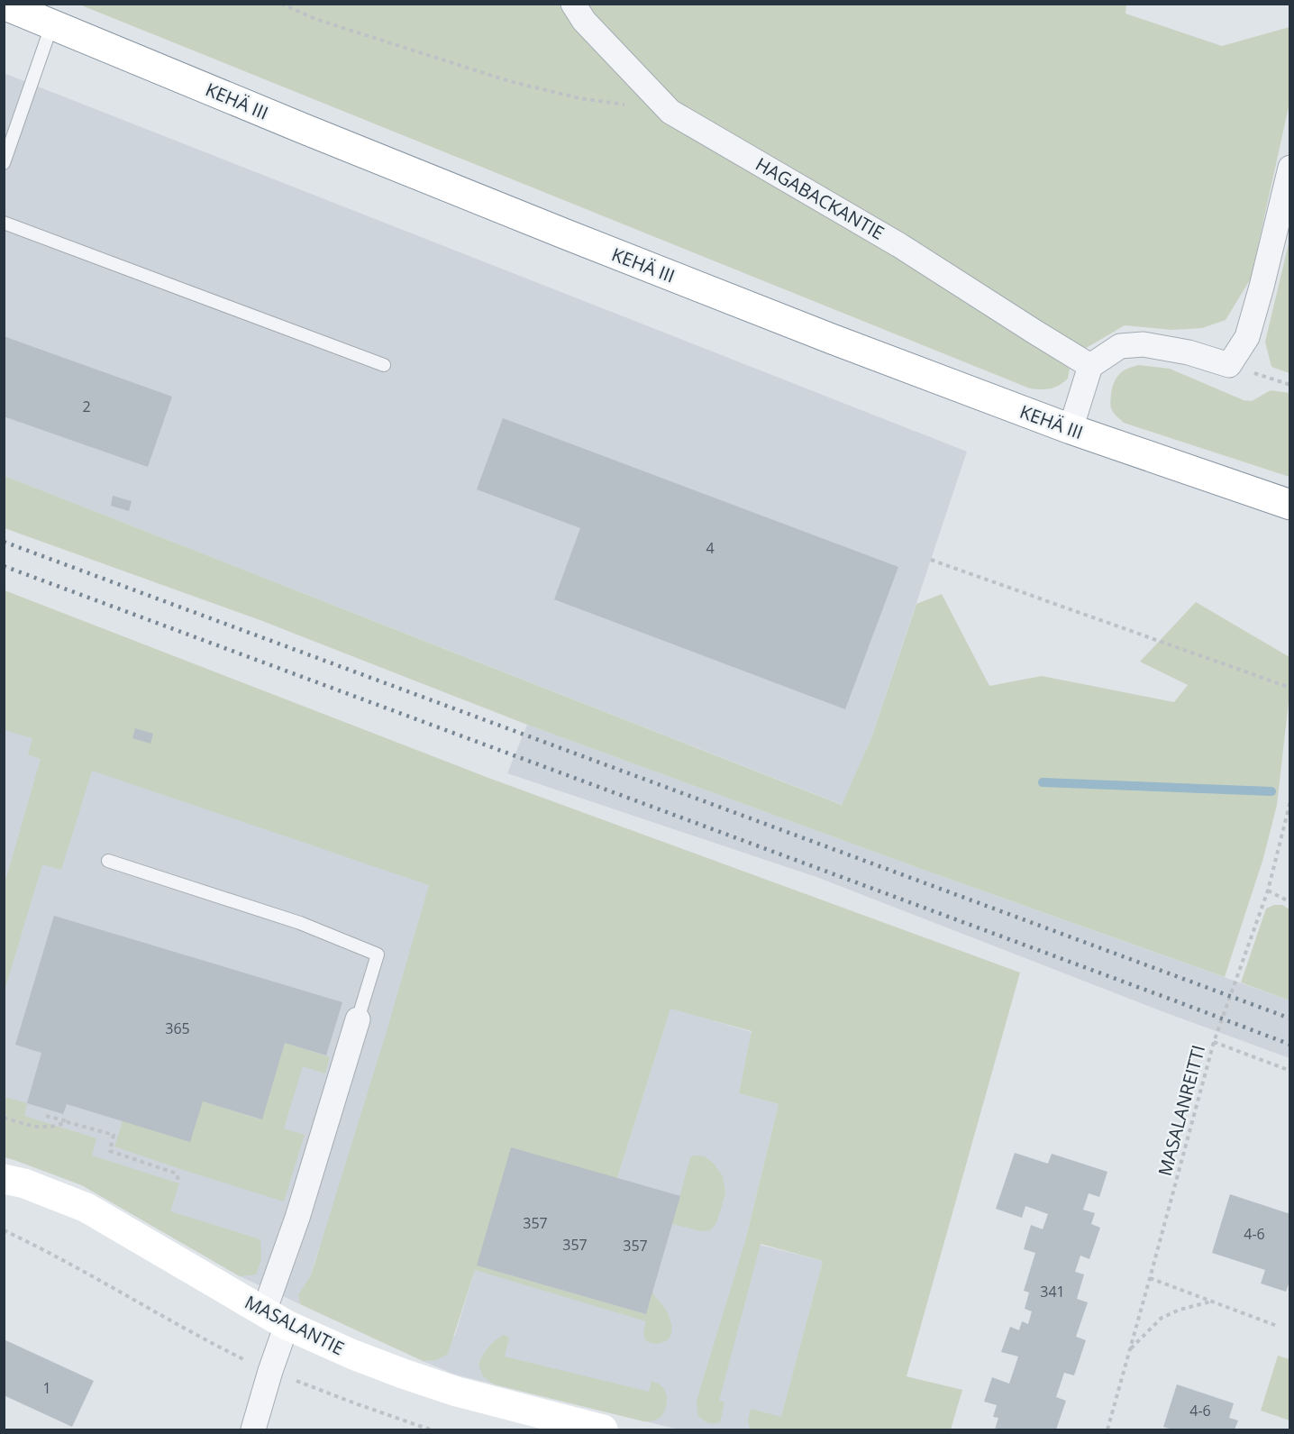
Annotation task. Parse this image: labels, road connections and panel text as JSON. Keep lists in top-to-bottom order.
{
  "streets": {
    "main road": ["KEHÄ III", "MASALANTIE"],
    "street": ["HAGABACKANTIE"],
    "path": ["MASALANREITTI"]
  },
  "house_numbers": [
    "2",
    "4",
    "365",
    "357",
    "4-6",
    "357",
    "357",
    "341",
    "1",
    "4-6"
  ]
}
